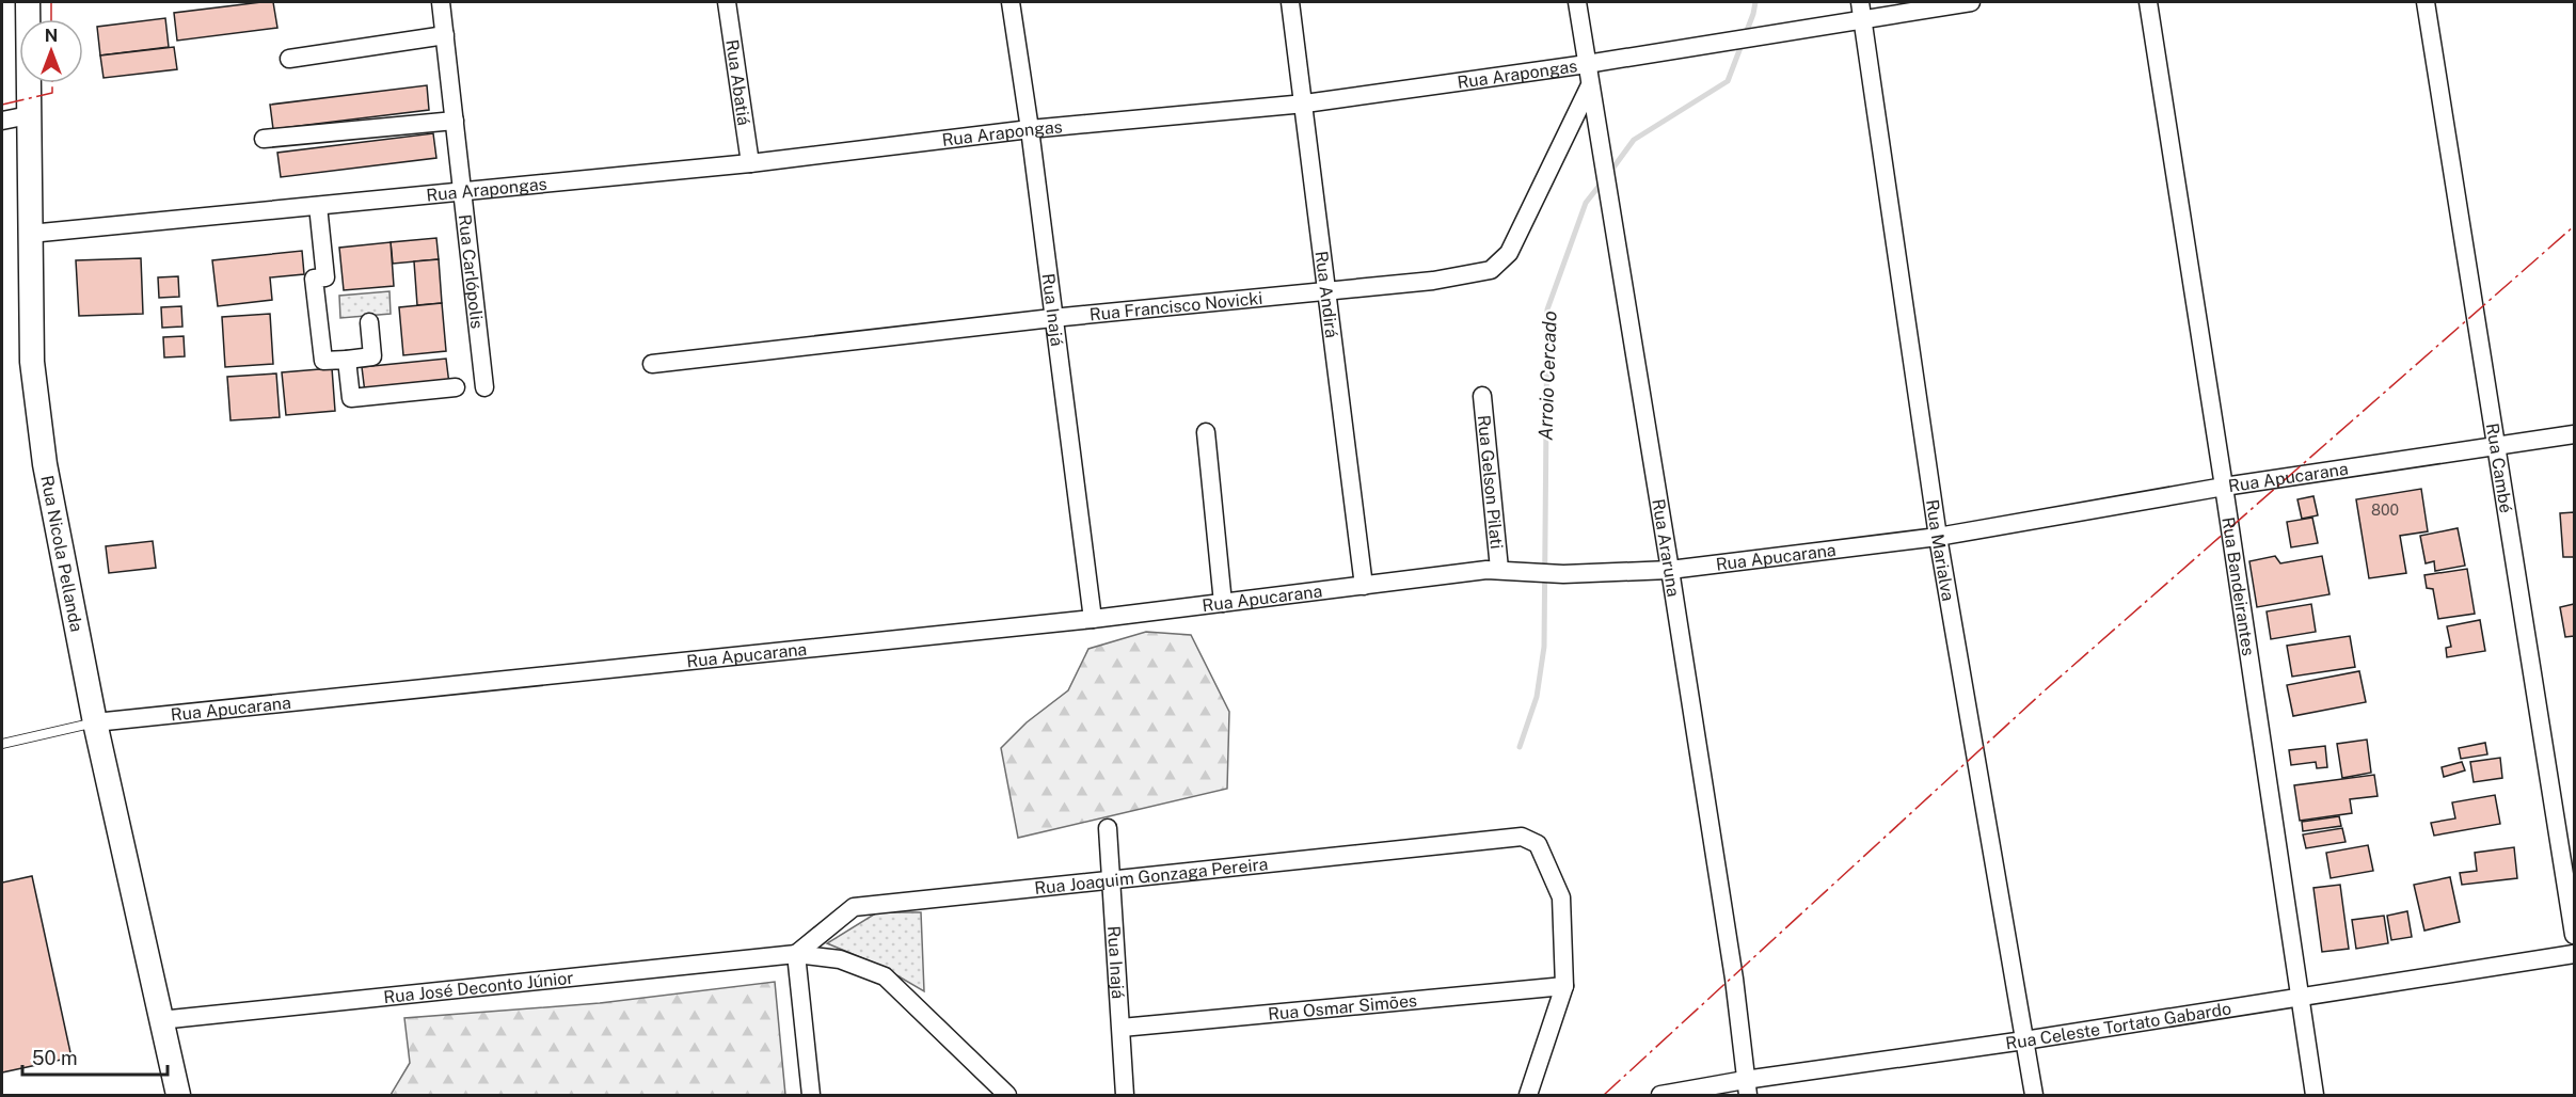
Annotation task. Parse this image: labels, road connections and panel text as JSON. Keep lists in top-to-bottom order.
{
  "streets": {
    "main road": ["Rua Nicola Pellanda"],
    "street": [
      "Rua Arapongas",
      "Rua Abatiá",
      "Rua Carlópolis",
      "Rua Andirá",
      "Rua Francisco Novicki",
      "Rua Inajá",
      "Rua Cambé",
      "Rua Apucarana",
      "Rua Gelson Pilati",
      "Rua Araruna",
      "Rua Marialva",
      "Rua Bandeirantes",
      "Rua Joaquim Gonzaga Pereira",
      "Rua José Deconto Júnior",
      "Rua Osmar Simões",
      "Rua Celeste Tortato Gabardo"
    ]
  },
  "crossings": [
    ["Rua Arapongas", "Rua Abatiá"],
    ["Rua Arapongas", "Rua Carlópolis"],
    ["Rua Arapongas", "Rua Andirá"],
    ["Rua Arapongas", "Rua Inajá"],
    ["Rua Arapongas", "Rua Araruna"],
    ["Rua Arapongas", "Rua Marialva"],
    ["Rua Arapongas", "Rua Nicola Pellanda"],
    ["Rua Andirá", "Rua Francisco Novicki"],
    ["Rua Andirá", "Rua Apucarana"],
    ["Rua Francisco Novicki", "Rua Inajá"],
    ["Rua Francisco Novicki", "Rua Araruna"],
    ["Rua Inajá", "Rua Apucarana"],
    ["Rua Inajá", "Rua Joaquim Gonzaga Pereira"],
    ["Rua Inajá", "Rua Osmar Simões"],
    ["Rua Cambé", "Rua Apucarana"],
    ["Rua Apucarana", "Rua Gelson Pilati"],
    ["Rua Apucarana", "Rua Araruna"],
    ["Rua Apucarana", "Rua Marialva"],
    ["Rua Apucarana", "Rua Nicola Pellanda"],
    ["Rua Apucarana", "Rua Bandeirantes"],
    ["Rua Araruna", "Rua Celeste Tortato Gabardo"],
    ["Rua Marialva", "Rua Celeste Tortato Gabardo"],
    ["Rua Nicola Pellanda", "Rua José Deconto Júnior"],
    ["Rua Bandeirantes", "Rua Celeste Tortato Gabardo"],
    ["Rua Joaquim Gonzaga Pereira", "Rua José Deconto Júnior"],
    ["Rua Joaquim Gonzaga Pereira", "Rua Osmar Simões"]
  ],
  "water": ["Arroio Cercado"],
  "house_numbers": ["800"],
  "scale_bar": "50 m",
  "north": "top"
}
